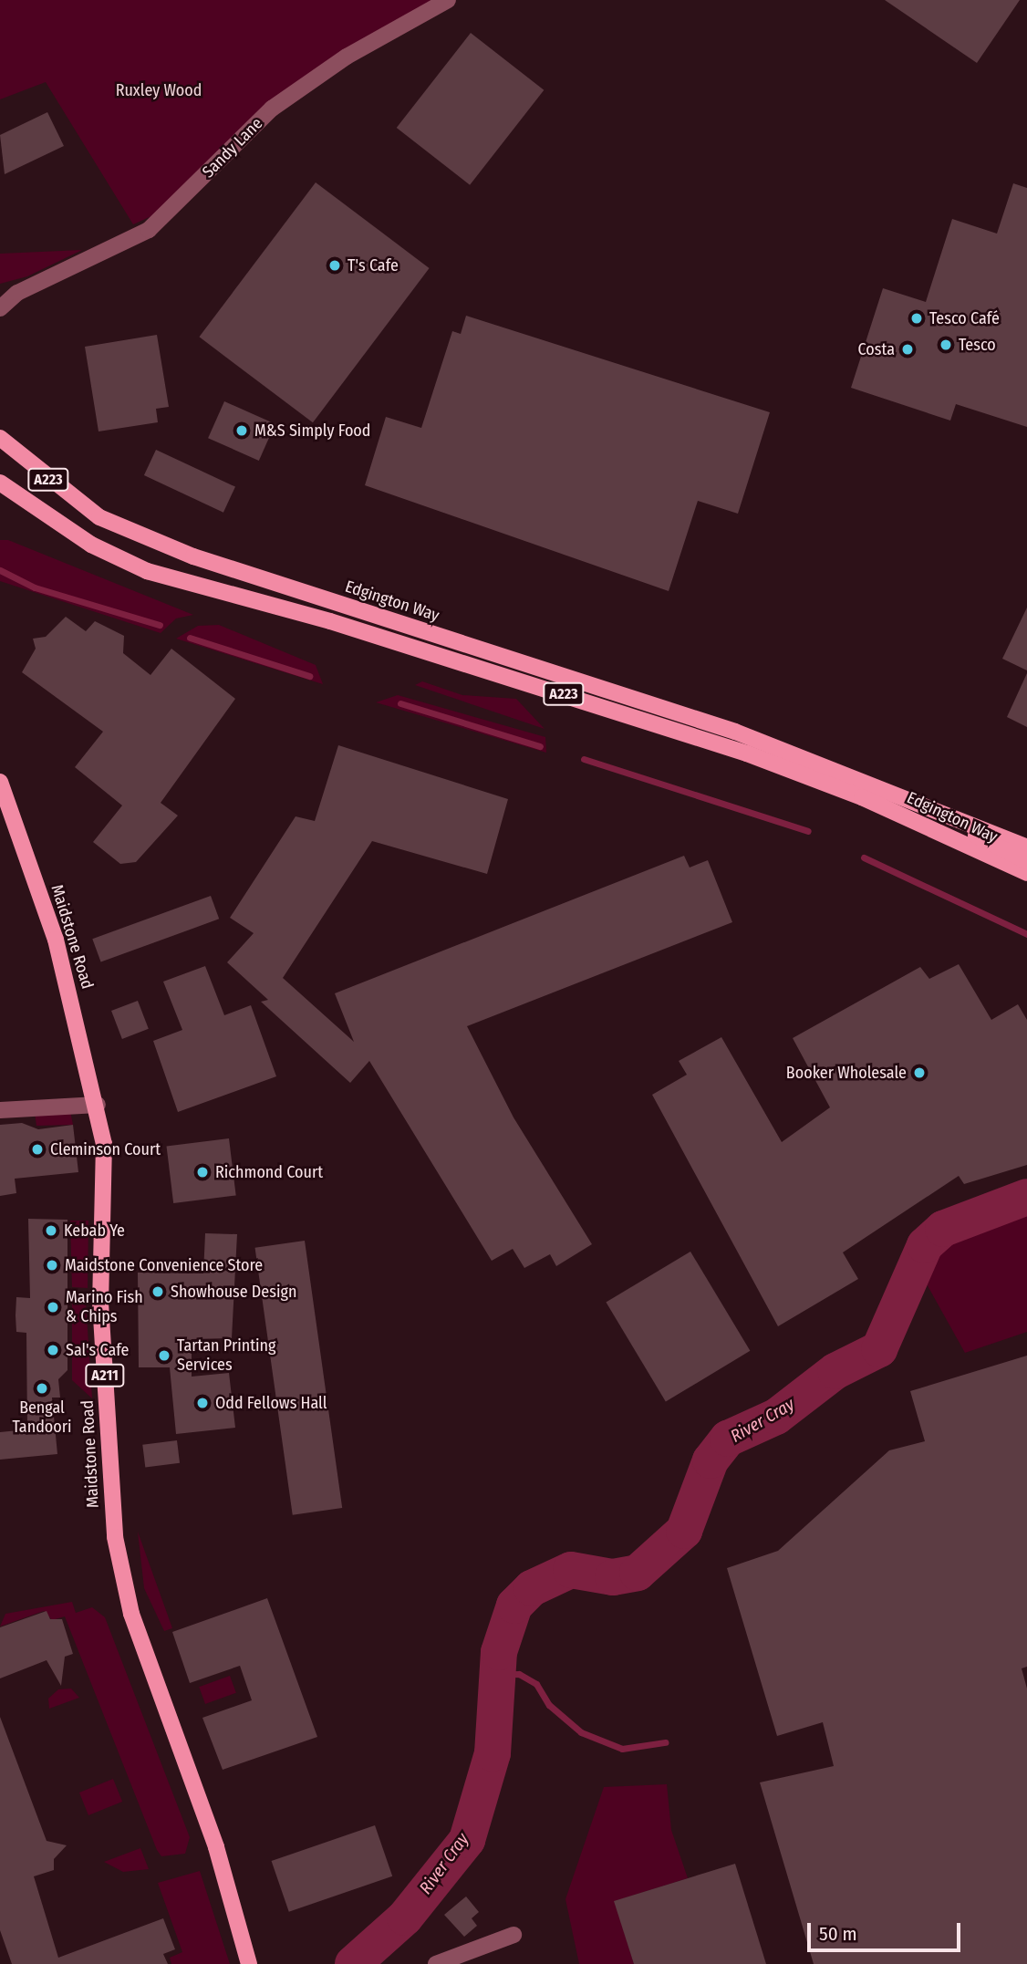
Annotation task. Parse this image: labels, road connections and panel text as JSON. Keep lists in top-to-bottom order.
{
  "streets": {
    "main road": [
      "A223",
      "Edgington Way",
      "Maidstone Road",
      "A211"
    ],
    "street": ["Sandy Lane"]
  },
  "water": ["River Cray"],
  "parks": ["Ruxley Wood"],
  "places": [
    "T's Cafe",
    "Tesco Café",
    "Tesco",
    "Costa",
    "M&S Simply Food",
    "Booker Wholesale",
    "Cleminson Court",
    "Richmond Court",
    "Kebab Ye",
    "Maidstone Convenience Store",
    "Showhouse Design",
    "Marino Fish & Chips",
    "Sal's Cafe",
    "Tartan Printing Services",
    "Bengal Tandoori",
    "Odd Fellows Hall"
  ],
  "scale_bar": "50 m"
}
